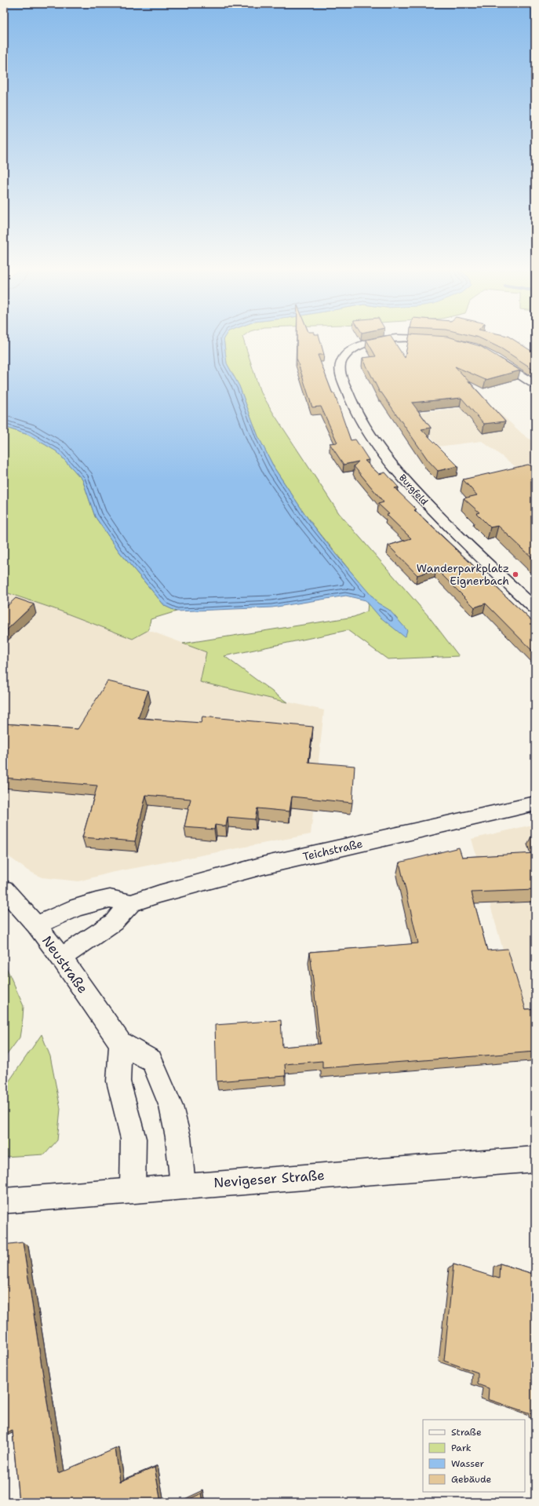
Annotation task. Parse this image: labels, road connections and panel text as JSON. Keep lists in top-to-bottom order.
{
  "streets": {
    "street": [
      "Burgfeld",
      "Teichstraße",
      "Neustraße",
      "Nevigeser Straße"
    ]
  },
  "crossings": [
    ["Teichstraße", "Neustraße"],
    ["Neustraße", "Nevigeser Straße"]
  ],
  "places": ["Wanderparkplatz Eignerbach"],
  "legend": [
    "Straße",
    "Park",
    "Wasser",
    "Gebäude"
  ]
}
